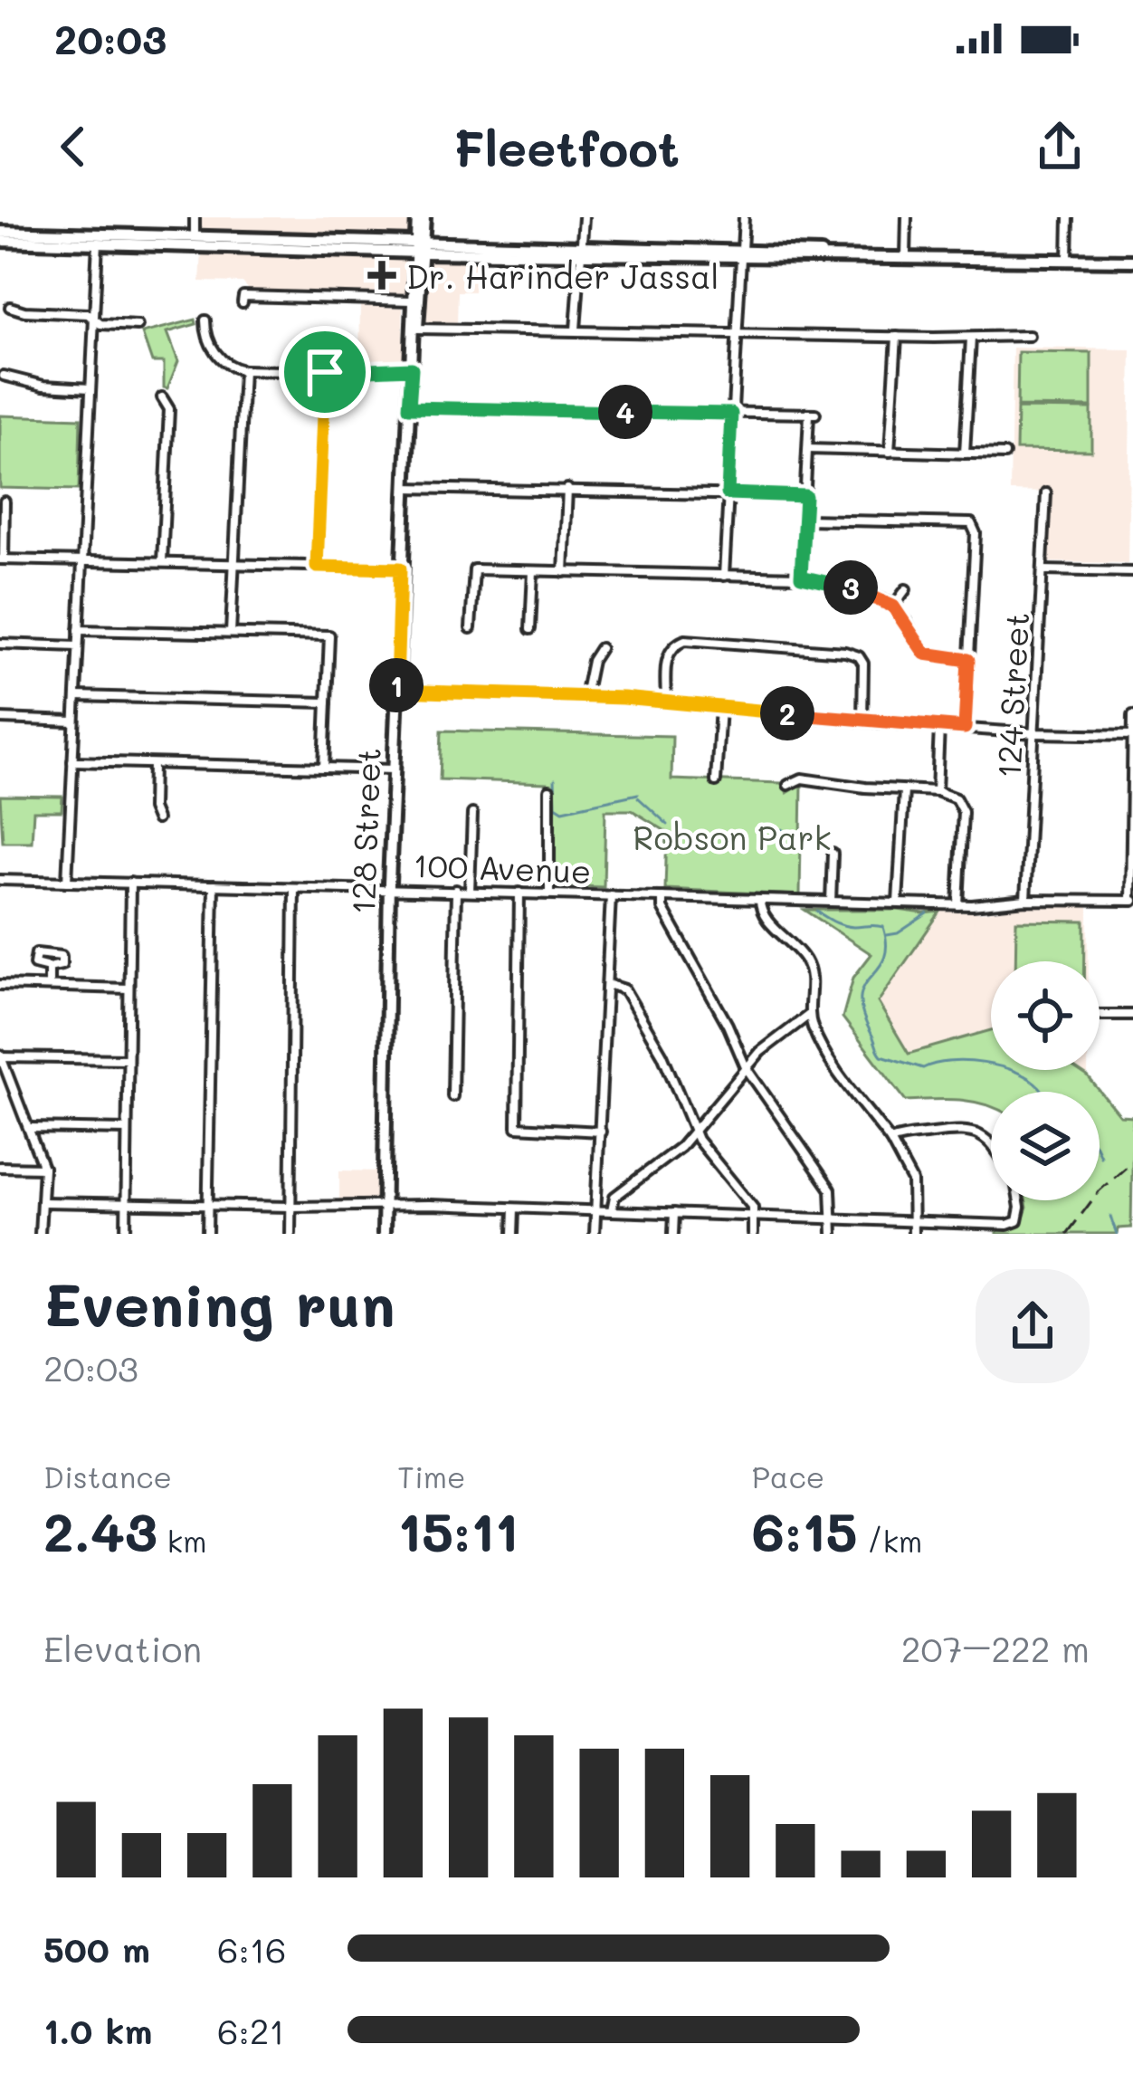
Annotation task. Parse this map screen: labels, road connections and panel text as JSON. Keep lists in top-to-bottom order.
{
  "streets": {
    "main road": ["128 Street"],
    "street": ["124 Street", "100 Avenue"]
  },
  "crossings": [
    ["124 Street", "100 Avenue"],
    ["128 Street", "100 Avenue"]
  ],
  "parks": ["Robson Park"],
  "places": {
    "health": ["Dr. Harinder Jassal"]
  },
  "page": {
    "status": "20:03",
    "header": "Fleetfoot",
    "pins": [
      "4",
      "3",
      "1",
      "2"
    ],
    "heading": ["Evening run", "20:03"],
    "stats": [
      ["Distance", "2.43 km"],
      ["Time", "15:11"],
      ["Pace", "6:15 /km"]
    ],
    "chart": ["Elevation", "207–222 m"],
    "list": [
      {
        "name": "500 m",
        "note": "6:16"
      },
      {
        "name": "1.0 km",
        "note": "6:21"
      }
    ]
  }
}
